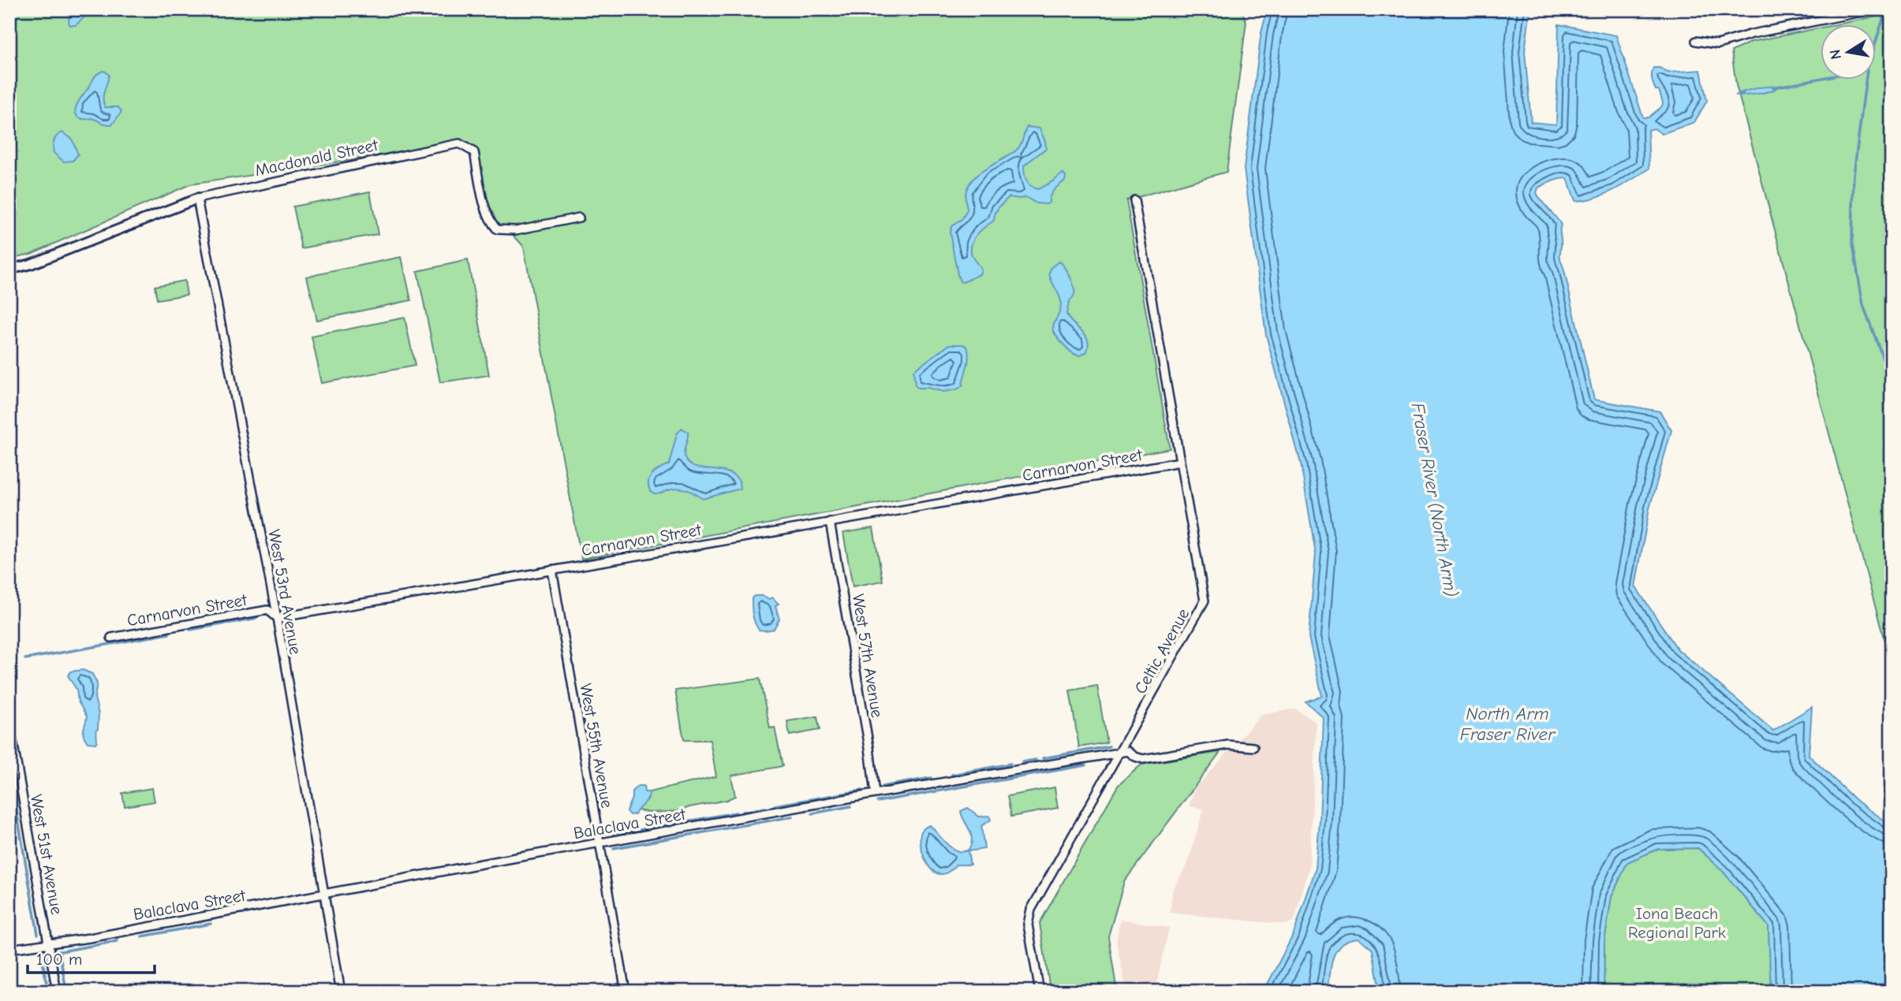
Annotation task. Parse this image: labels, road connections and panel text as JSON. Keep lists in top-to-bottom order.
{
  "streets": {
    "street": [
      "Macdonald Street",
      "Carnarvon Street",
      "West 53rd Avenue",
      "Celtic Avenue",
      "West 57th Avenue",
      "West 55th Avenue",
      "Balaclava Street",
      "West 51st Avenue"
    ]
  },
  "crossings": [
    ["Macdonald Street", "West 53rd Avenue"],
    ["Carnarvon Street", "West 53rd Avenue"],
    ["Carnarvon Street", "Celtic Avenue"],
    ["Carnarvon Street", "West 57th Avenue"],
    ["Carnarvon Street", "West 55th Avenue"],
    ["West 53rd Avenue", "Balaclava Street"],
    ["Celtic Avenue", "Balaclava Street"],
    ["West 57th Avenue", "Balaclava Street"],
    ["West 55th Avenue", "Balaclava Street"],
    ["Balaclava Street", "West 51st Avenue"]
  ],
  "water": ["Fraser River (North Arm)", "North Arm Fraser River"],
  "parks": ["Iona Beach Regional Park"],
  "scale_bar": "100 m",
  "north": "left"
}
